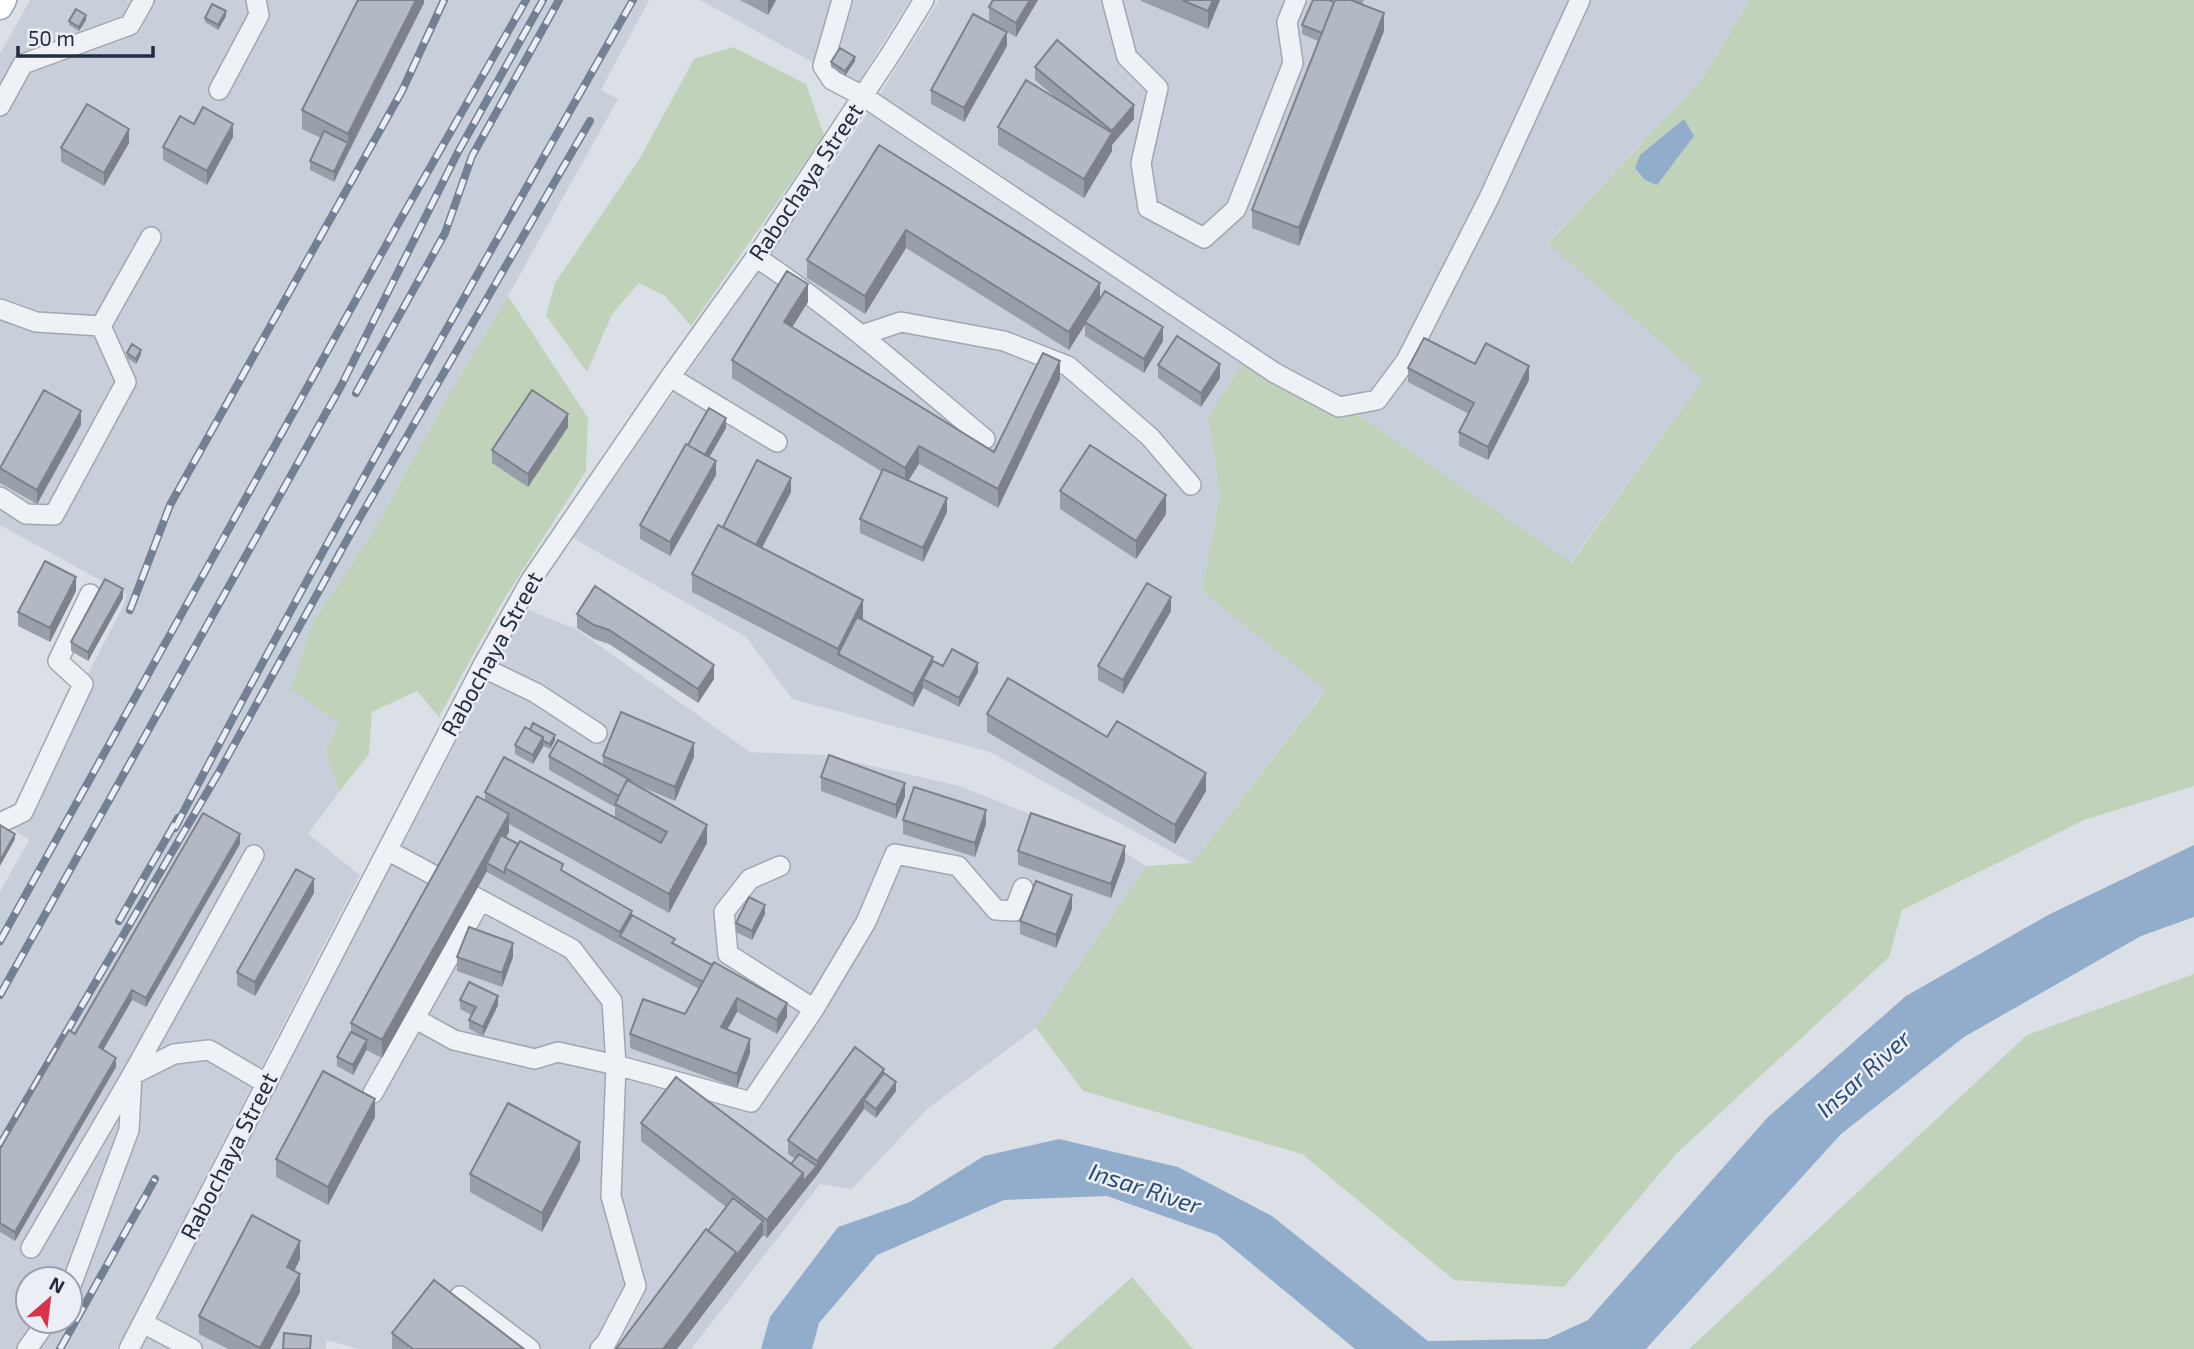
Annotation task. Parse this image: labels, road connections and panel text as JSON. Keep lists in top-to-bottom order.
{
  "streets": {
    "street": ["Rabochaya Street"]
  },
  "water": ["Insar River"],
  "scale_bar": "50 m",
  "north": "top right"
}
